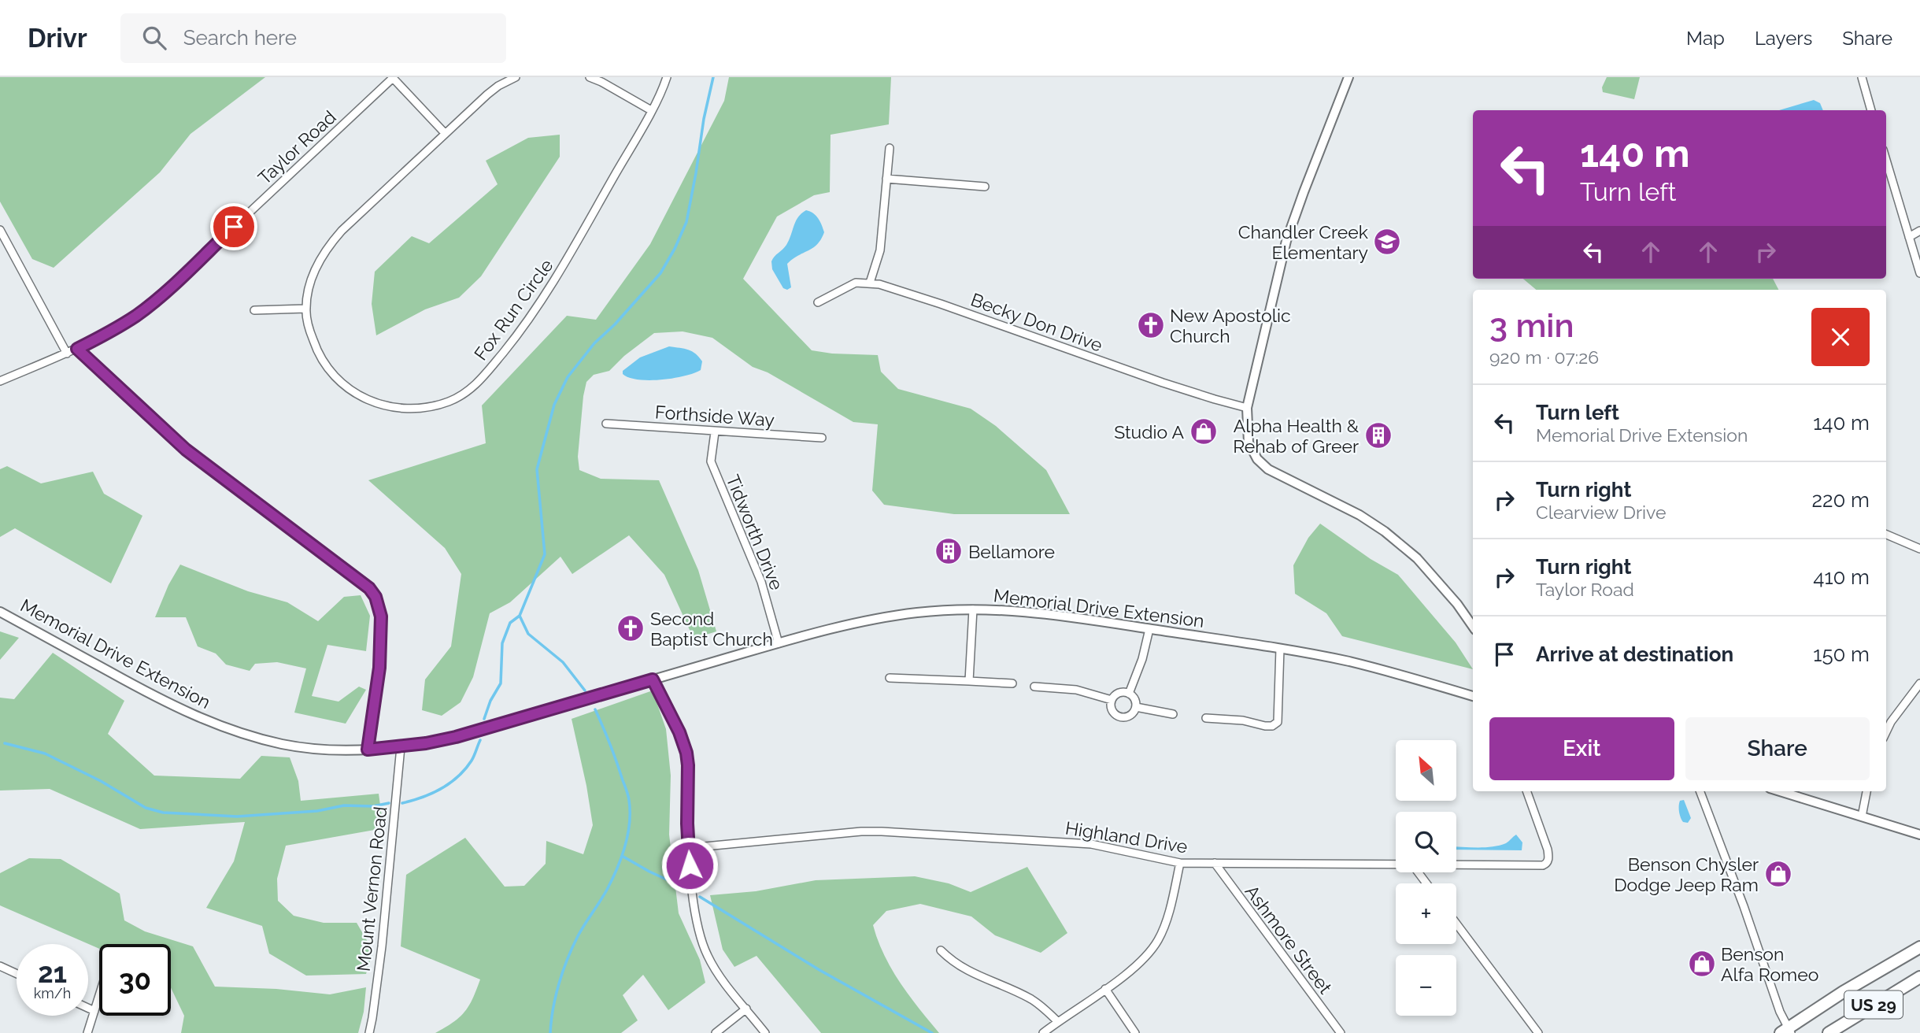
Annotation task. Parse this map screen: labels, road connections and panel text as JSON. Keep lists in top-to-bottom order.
{
  "streets": {
    "main road": ["US 29"],
    "street": [
      "Taylor Road",
      "Fox Run Circle",
      "Becky Don Drive",
      "Forthside Way",
      "Tidworth Drive",
      "Memorial Drive Extension",
      "Highland Drive",
      "Mount Vernon Road",
      "Ashmore Street"
    ]
  },
  "crossings": [
    ["Forthside Way", "Tidworth Drive"],
    ["Tidworth Drive", "Memorial Drive Extension"],
    ["Memorial Drive Extension", "Mount Vernon Road"],
    ["Highland Drive", "Ashmore Street"]
  ],
  "places": {
    "school or university": ["Chandler Creek Elementary"],
    "church": ["New Apostolic Church", "Second Baptist Church"],
    "shop": ["Studio A", "Benson Chysler Dodge Jeep Ram", "Benson Alfa Romeo"],
    "building": ["Alpha Health & Rehab of Greer", "Bellamore"]
  },
  "north": "top left",
  "page": {
    "header": "Drivr",
    "search": "Search here",
    "nav": ["Map", "Layers", "Share"],
    "turn": ["140 m", "Turn left"],
    "heading": ["3 min", "920 m · 07:26"],
    "list": [
      {
        "name": "Turn left",
        "note": "Memorial Drive Extension",
        "value": "140 m"
      },
      {
        "name": "Turn right",
        "note": "Clearview Drive",
        "value": "220 m"
      },
      {
        "name": "Turn right",
        "note": "Taylor Road",
        "value": "410 m"
      },
      {
        "name": "Arrive at destination",
        "value": "150 m"
      }
    ],
    "buttons": ["Exit", "Share"],
    "map_buttons": ["+", "−"],
    "speed": "21 km/h",
    "limit": "30"
  }
}
